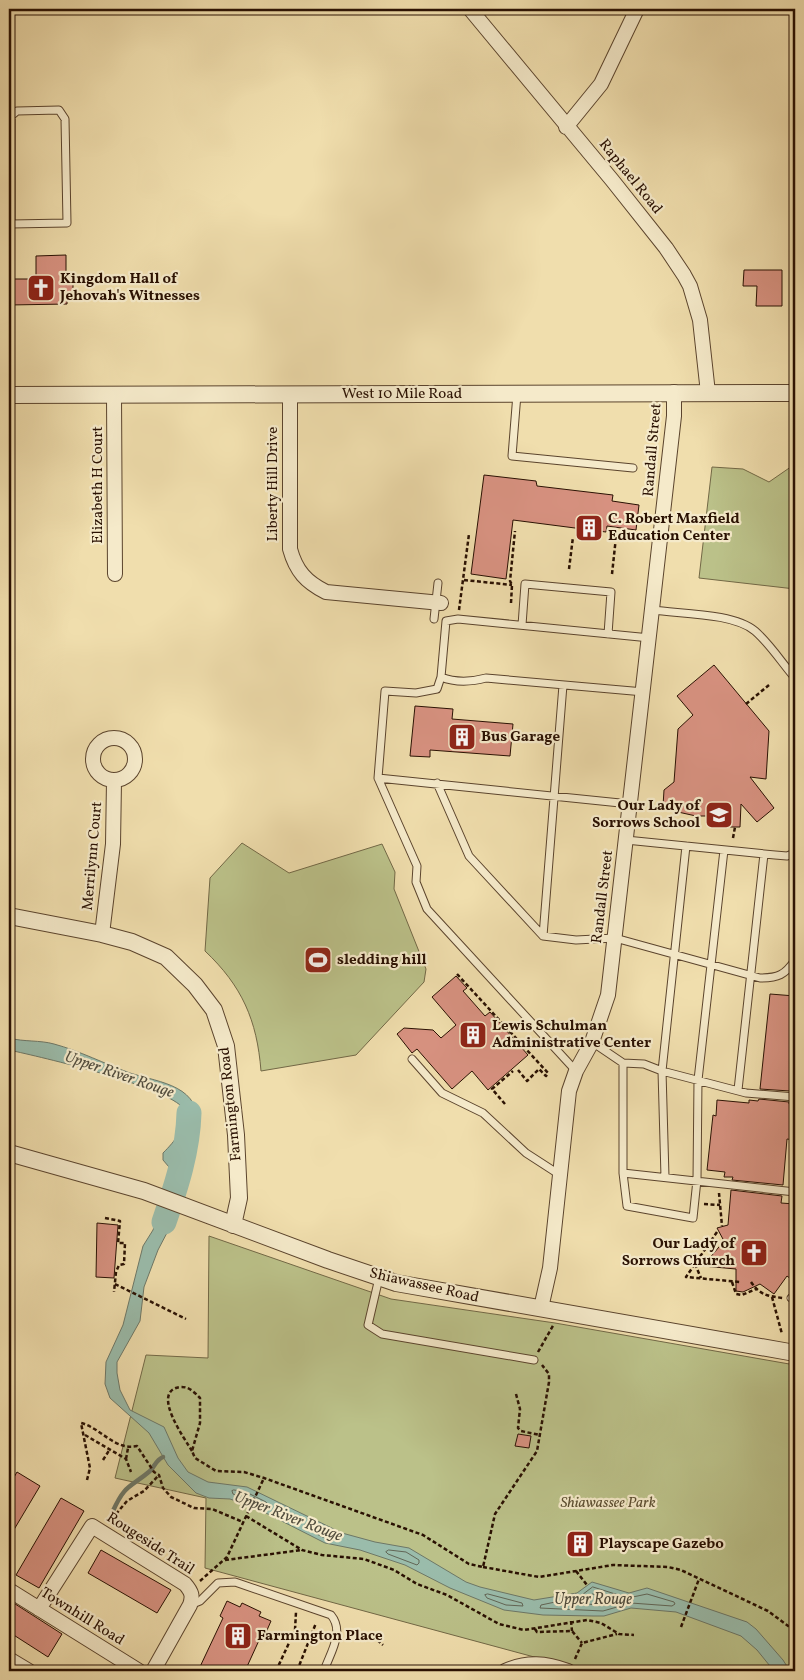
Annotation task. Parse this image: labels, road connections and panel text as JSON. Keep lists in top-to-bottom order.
{
  "streets": {
    "street": [
      "Raphael Road",
      "West 10 Mile Road",
      "Randall Street",
      "Liberty Hill Drive",
      "Elizabeth H Court",
      "Merrilynn Court",
      "Farmington Road",
      "Shiawassee Road",
      "Rougeside Trail",
      "Townhill Road"
    ]
  },
  "crossings": [
    ["Raphael Road", "West 10 Mile Road"],
    ["West 10 Mile Road", "Randall Street"],
    ["West 10 Mile Road", "Liberty Hill Drive"],
    ["West 10 Mile Road", "Elizabeth H Court"],
    ["Randall Street", "Shiawassee Road"],
    ["Merrilynn Court", "Farmington Road"],
    ["Farmington Road", "Shiawassee Road"],
    ["Rougeside Trail", "Townhill Road"]
  ],
  "water": ["Upper River Rouge", "Upper Rouge"],
  "parks": ["Shiawassee Park"],
  "places": {
    "church": ["Kingdom Hall of Jehovah's Witnesses", "Our Lady of Sorrows Church"],
    "building": [
      "C. Robert Maxfield Education Center",
      "Bus Garage",
      "Lewis Schulman Administrative Center",
      "Playscape Gazebo",
      "Farmington Place"
    ],
    "school or university": ["Our Lady of Sorrows School"],
    "sports": ["sledding hill"]
  }
}
